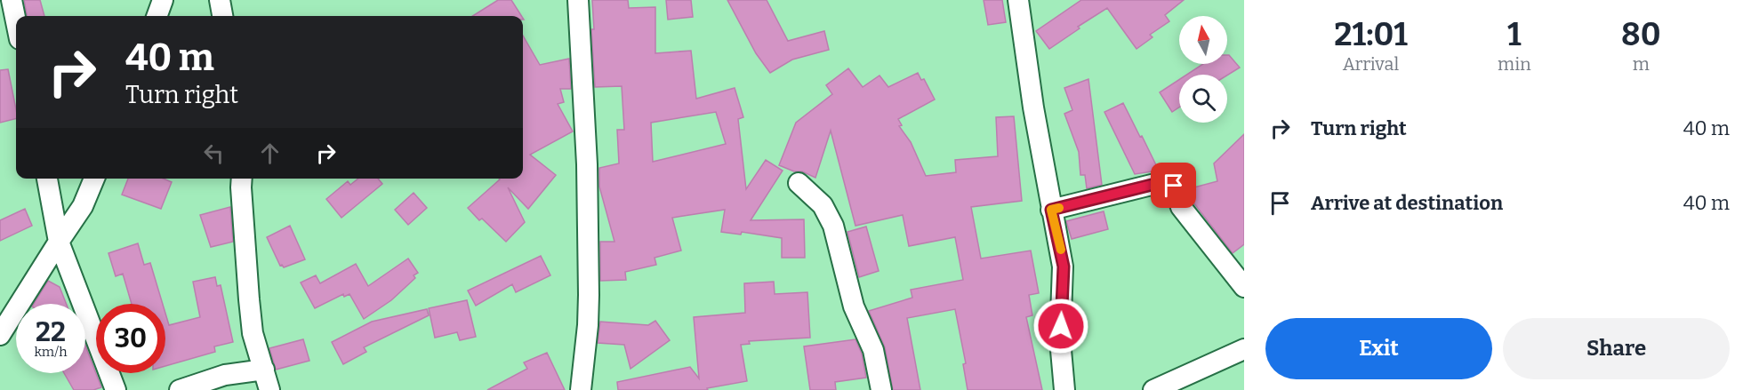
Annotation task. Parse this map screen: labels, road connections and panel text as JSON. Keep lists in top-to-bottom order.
{
  "north": "top",
  "page": {
    "eta": [
      "21:01",
      "Arrival",
      "1",
      "min",
      "80",
      "m"
    ],
    "turn": ["40 m", "Turn right"],
    "list": [
      {
        "name": "Turn right",
        "value": "40 m"
      },
      {
        "name": "Arrive at destination",
        "value": "40 m"
      }
    ],
    "speed": "22 km/h",
    "limit": "30",
    "buttons": ["Exit", "Share"]
  }
}
